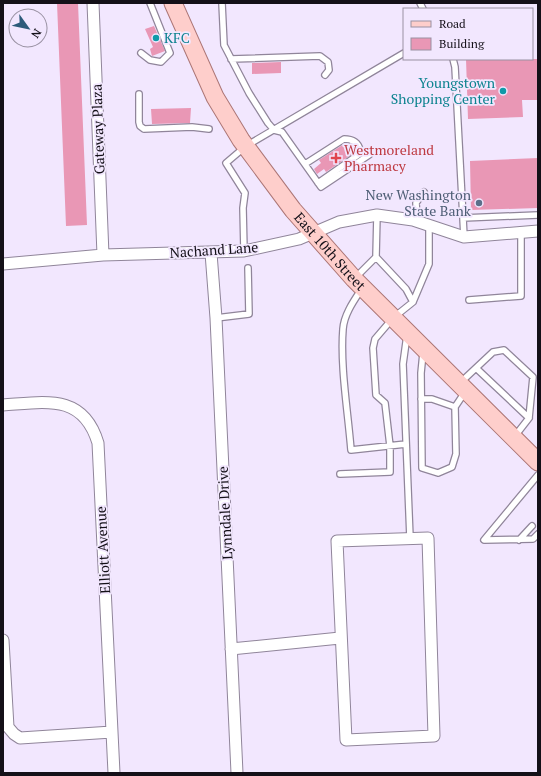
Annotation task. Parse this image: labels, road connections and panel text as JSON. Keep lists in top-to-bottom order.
{
  "streets": {
    "main road": ["East 10th Street"],
    "street": [
      "Gateway Plaza",
      "Nachand Lane",
      "Lynndale Drive",
      "Elliott Avenue"
    ]
  },
  "crossings": [
    ["Gateway Plaza", "Nachand Lane"],
    ["Nachand Lane", "East 10th Street"],
    ["Nachand Lane", "Lynndale Drive"]
  ],
  "places": {
    "other": ["KFC", "Youngstown Shopping Center", "New Washington State Bank"],
    "health": ["Westmoreland Pharmacy"]
  },
  "legend": ["Road", "Building"],
  "north": "bottom right"
}
